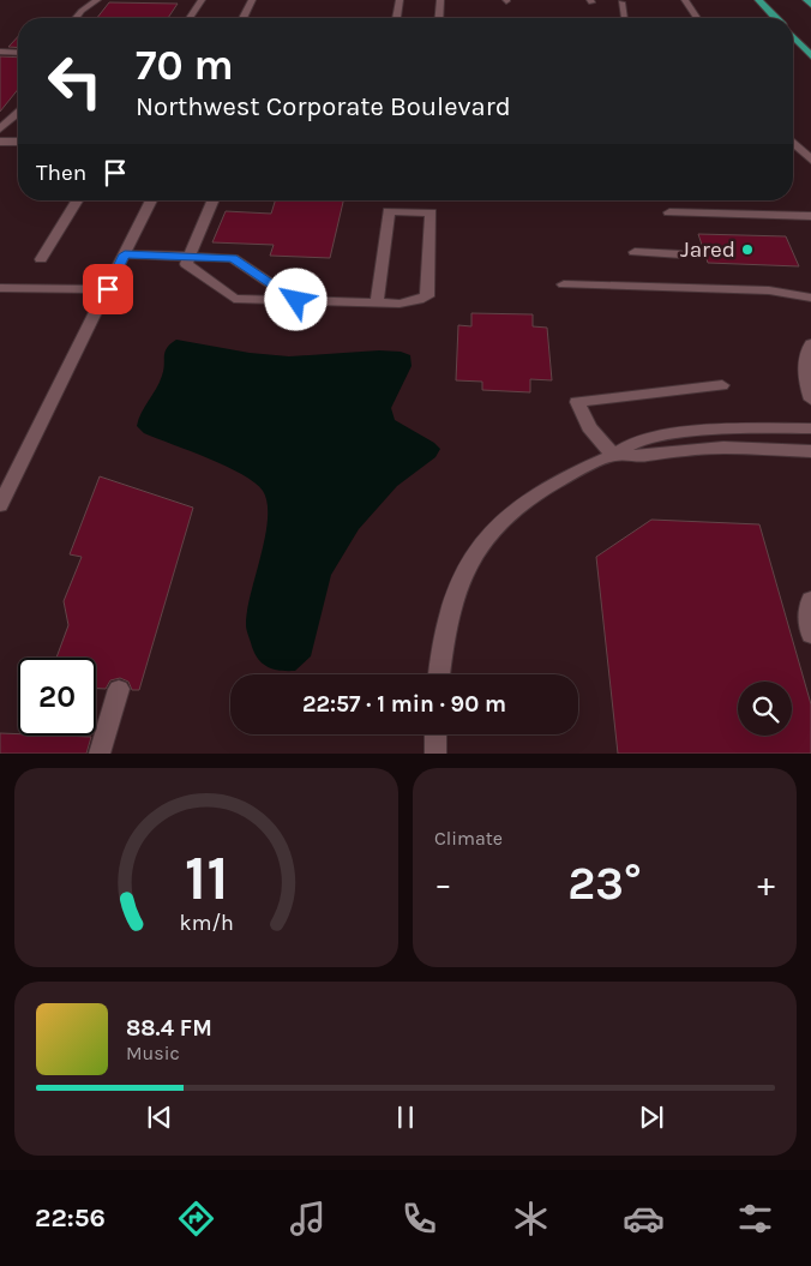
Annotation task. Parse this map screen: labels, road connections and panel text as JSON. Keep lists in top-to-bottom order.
{
  "places": ["Jared"],
  "page": {
    "turn": ["70 m", "Northwest Corporate Boulevard"],
    "then": "Then",
    "limit": "20",
    "trip": "22:57 · 1 min · 90 m",
    "tile": "Climate",
    "heat": ["−", "23°", "+"],
    "song": ["88.4 FM", "Music"],
    "tabs": "22:56",
    "gauge": ["11", "km/h"]
  }
}
